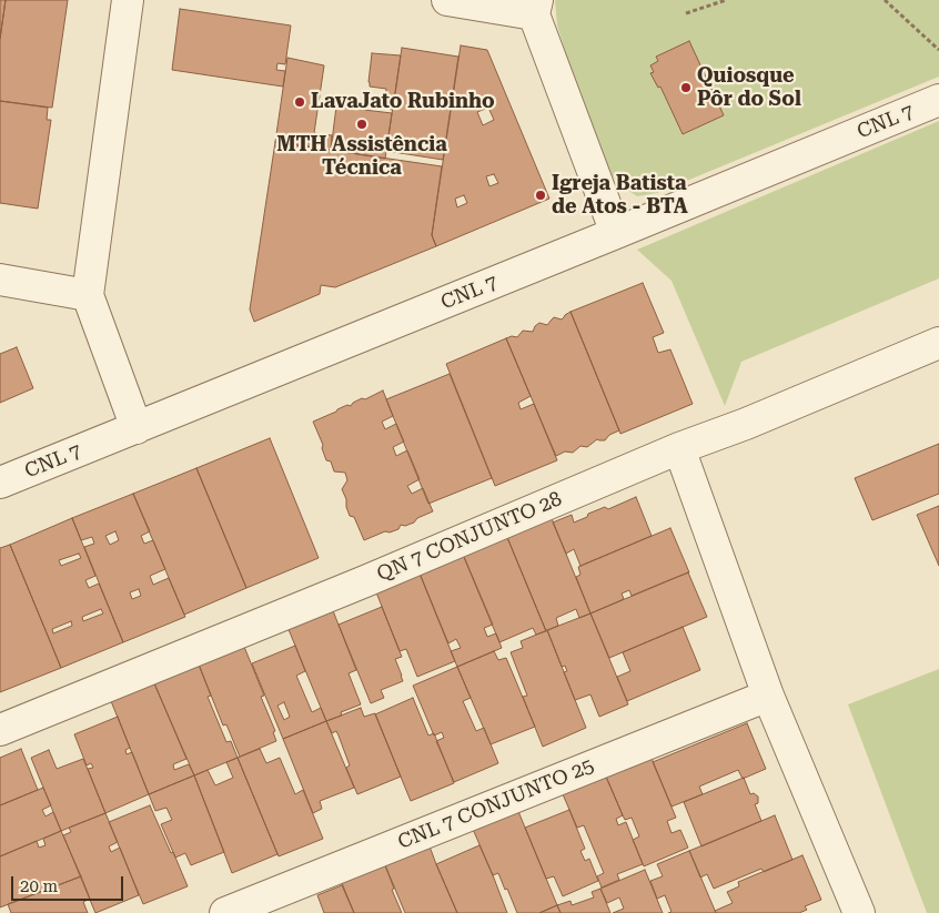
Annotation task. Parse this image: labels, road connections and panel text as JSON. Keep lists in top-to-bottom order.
{
  "streets": {
    "street": ["CNL 7", "QN 7 CONJUNTO 28", "CNL 7 CONJUNTO 25"]
  },
  "places": [
    "Quiosque Pôr do Sol",
    "LavaJato Rubinho",
    "MTH Assistência Técnica",
    "Igreja Batista de Atos - BTA"
  ],
  "scale_bar": "20 m"
}
